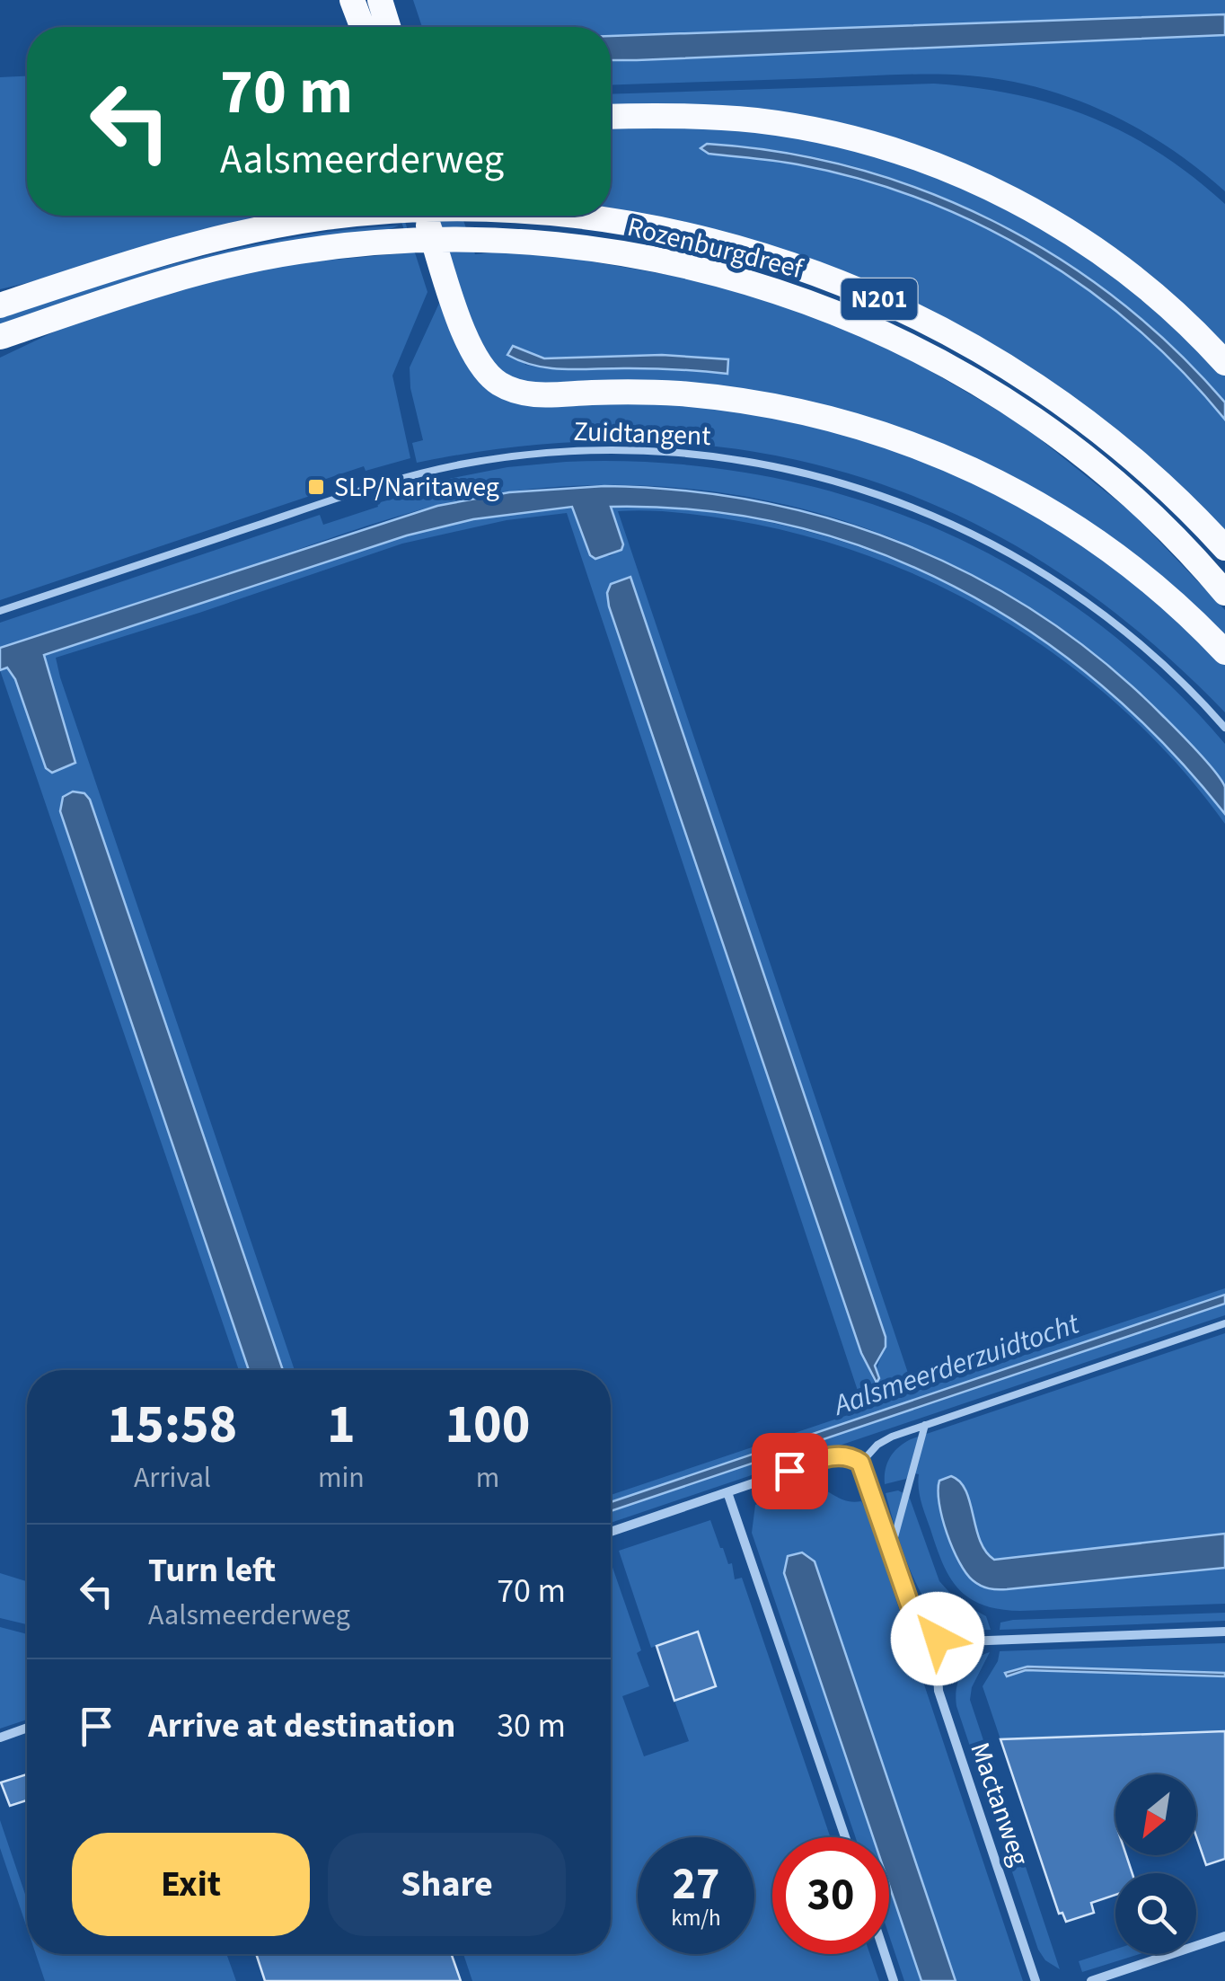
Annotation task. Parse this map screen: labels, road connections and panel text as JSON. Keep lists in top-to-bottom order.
{
  "streets": {
    "highway": ["Rozenburgdreef", "N201"],
    "street": ["Mactanweg"],
    "lane": ["Zuidtangent"]
  },
  "water": ["Aalsmeerderzuidtocht"],
  "places": {
    "transit": ["SLP/Naritaweg"]
  },
  "north": "bottom left",
  "page": {
    "turn": ["70 m", "Aalsmeerderweg"],
    "eta": [
      "15:58",
      "Arrival",
      "1",
      "min",
      "100",
      "m"
    ],
    "list": [
      {
        "name": "Turn left",
        "note": "Aalsmeerderweg",
        "value": "70 m"
      },
      {
        "name": "Arrive at destination",
        "value": "30 m"
      }
    ],
    "buttons": ["Exit", "Share"],
    "speed": "27 km/h",
    "limit": "30"
  }
}
